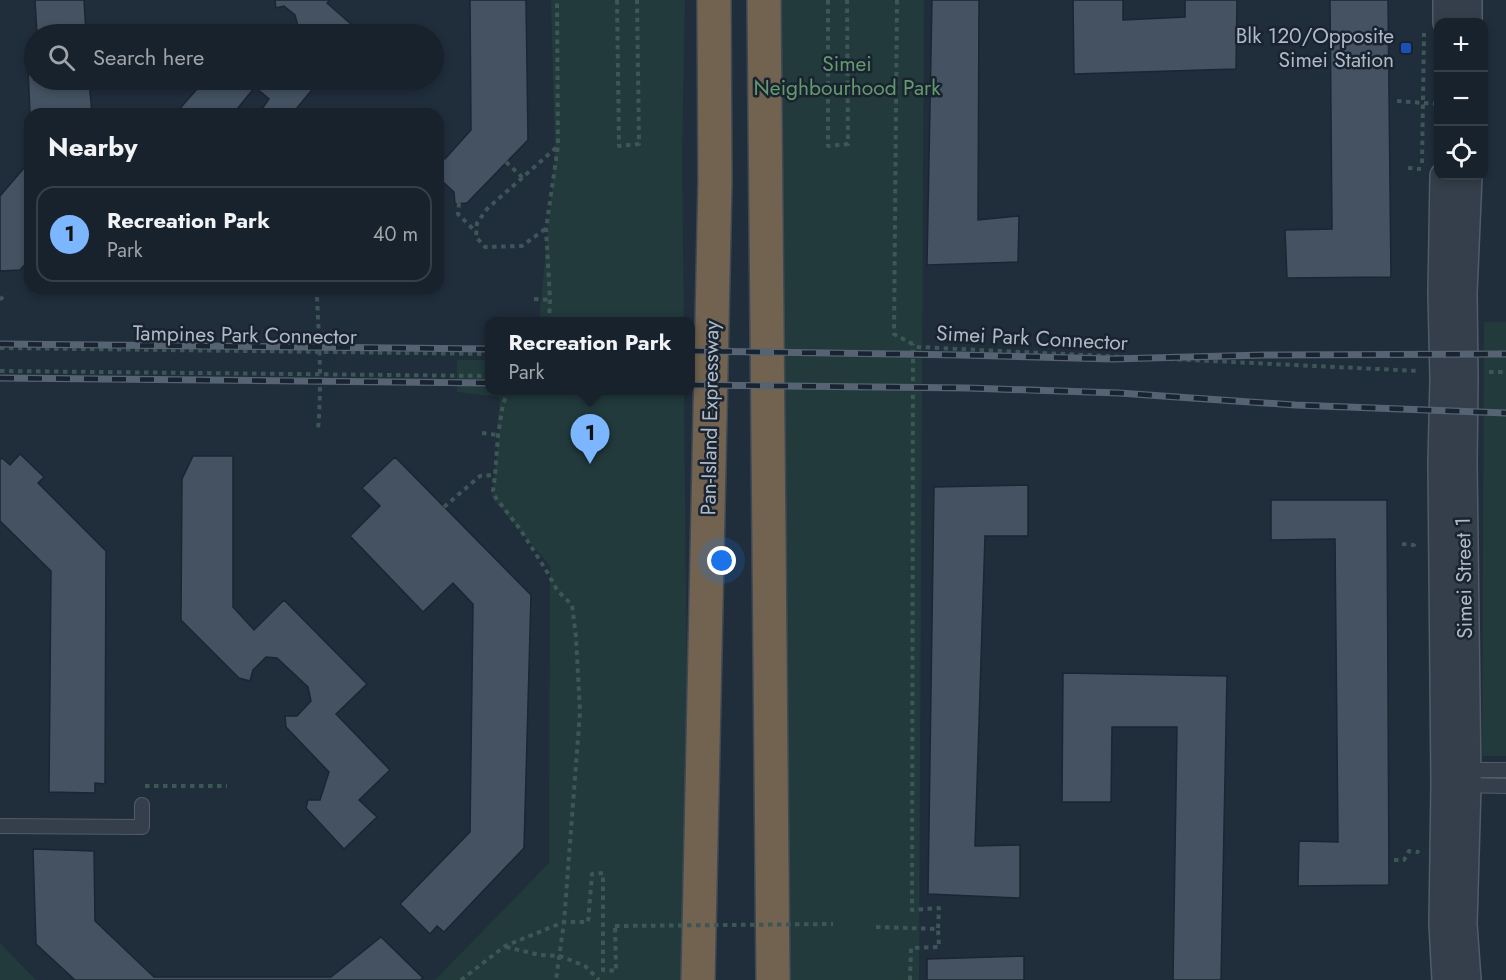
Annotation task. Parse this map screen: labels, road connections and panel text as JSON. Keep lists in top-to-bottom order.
{
  "streets": {
    "highway": ["Pan-Island Expressway"],
    "street": ["Simei Street 1"],
    "path": ["Tampines Park Connector", "Simei Park Connector"]
  },
  "crossings": [
    ["Simei Park Connector", "Simei Street 1"]
  ],
  "parks": ["Simei Neighbourhood Park"],
  "places": {
    "transit": ["Blk 120/Opposite Simei Station"]
  },
  "page": {
    "map_buttons": ["+", "−"],
    "search": "Search here",
    "heading": "Nearby",
    "list": [
      {
        "mark": "1",
        "name": "Recreation Park",
        "note": "Park",
        "value": "40 m"
      }
    ],
    "popup": ["Recreation Park", "Park"],
    "pins": "1"
  }
}
